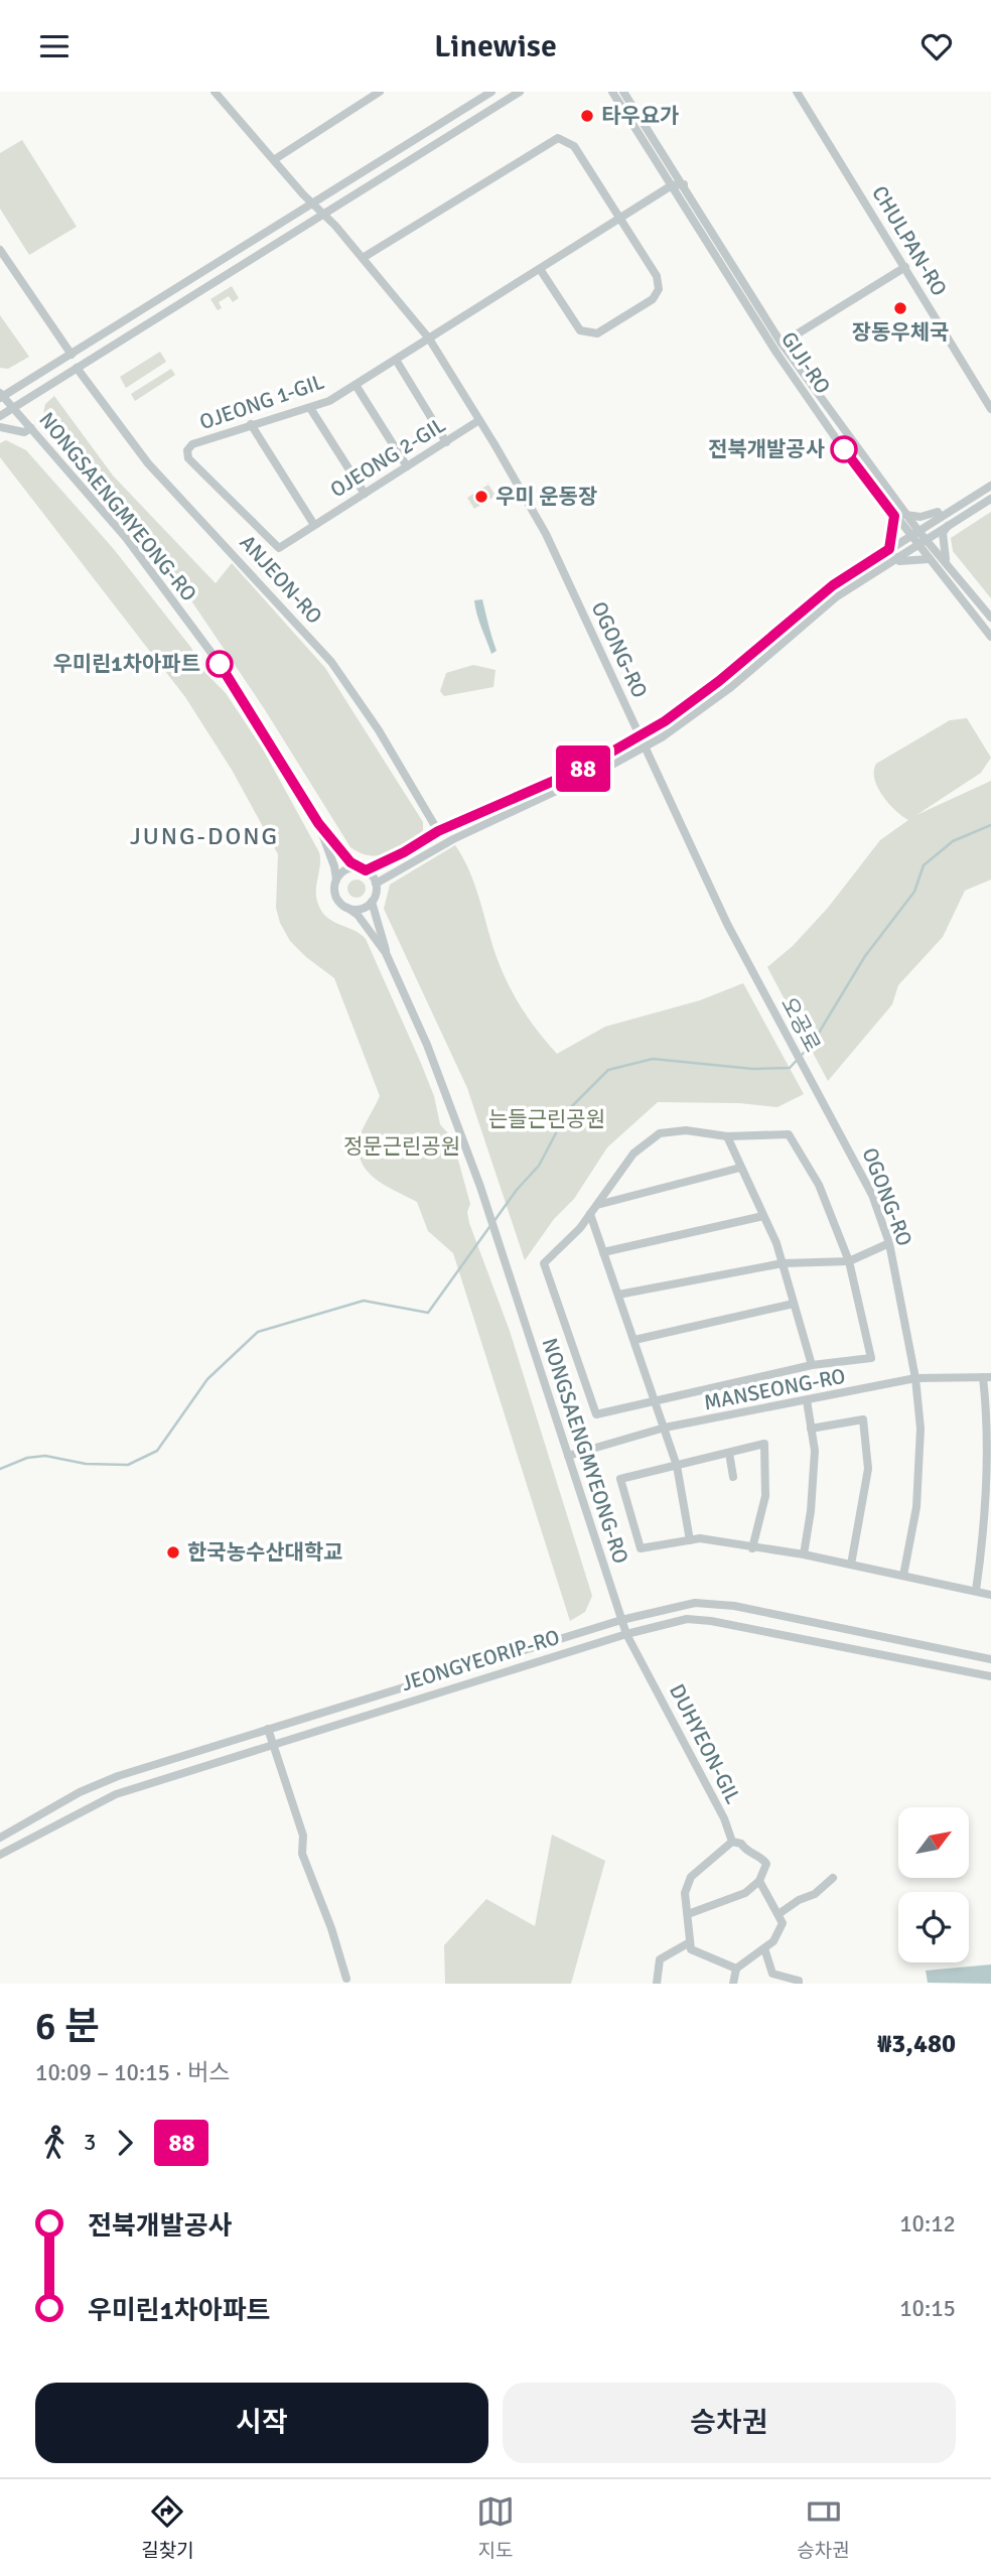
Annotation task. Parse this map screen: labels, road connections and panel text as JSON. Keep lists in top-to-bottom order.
{
  "streets": {
    "street": [
      "CHULPAN-RO",
      "GIJI-RO",
      "OJEONG 1-GIL",
      "OJEONG 2-GIL",
      "NONGSAENGMYEONG-RO",
      "ANJEON-RO",
      "OGONG-RO",
      "오공로",
      "MANSEONG-RO",
      "JEONGYEORIP-RO",
      "DUHYEON-GIL"
    ]
  },
  "crossings": [
    ["OJEONG 1-GIL", "OJEONG 2-GIL"],
    ["OJEONG 1-GIL", "OGONG-RO"],
    ["OJEONG 2-GIL", "OGONG-RO"],
    ["NONGSAENGMYEONG-RO", "MANSEONG-RO"],
    ["NONGSAENGMYEONG-RO", "JEONGYEORIP-RO"],
    ["NONGSAENGMYEONG-RO", "DUHYEON-GIL"],
    ["OGONG-RO", "오공로"],
    ["OGONG-RO", "MANSEONG-RO"]
  ],
  "districts": ["JUNG-DONG"],
  "parks": ["는들근린공원", "정문근린공원"],
  "places": [
    "타우요가",
    "장동우체국",
    "전북개발공사",
    "우미 운동장",
    "우미린1차아파트",
    "한국농수산대학교"
  ],
  "lines": ["bus line 88"],
  "north": "top right",
  "page": {
    "header": "Linewise",
    "on_map": "88",
    "heading": ["6 분", "10:09 – 10:15 · 버스", "₩3,480"],
    "legs": ["3", "88"],
    "list": [
      {
        "name": "전북개발공사",
        "value": "10:12"
      },
      {
        "name": "우미린1차아파트",
        "value": "10:15"
      }
    ],
    "buttons": ["시작", "승차권"],
    "tabs": ["길찾기", "지도", "승차권"]
  }
}
